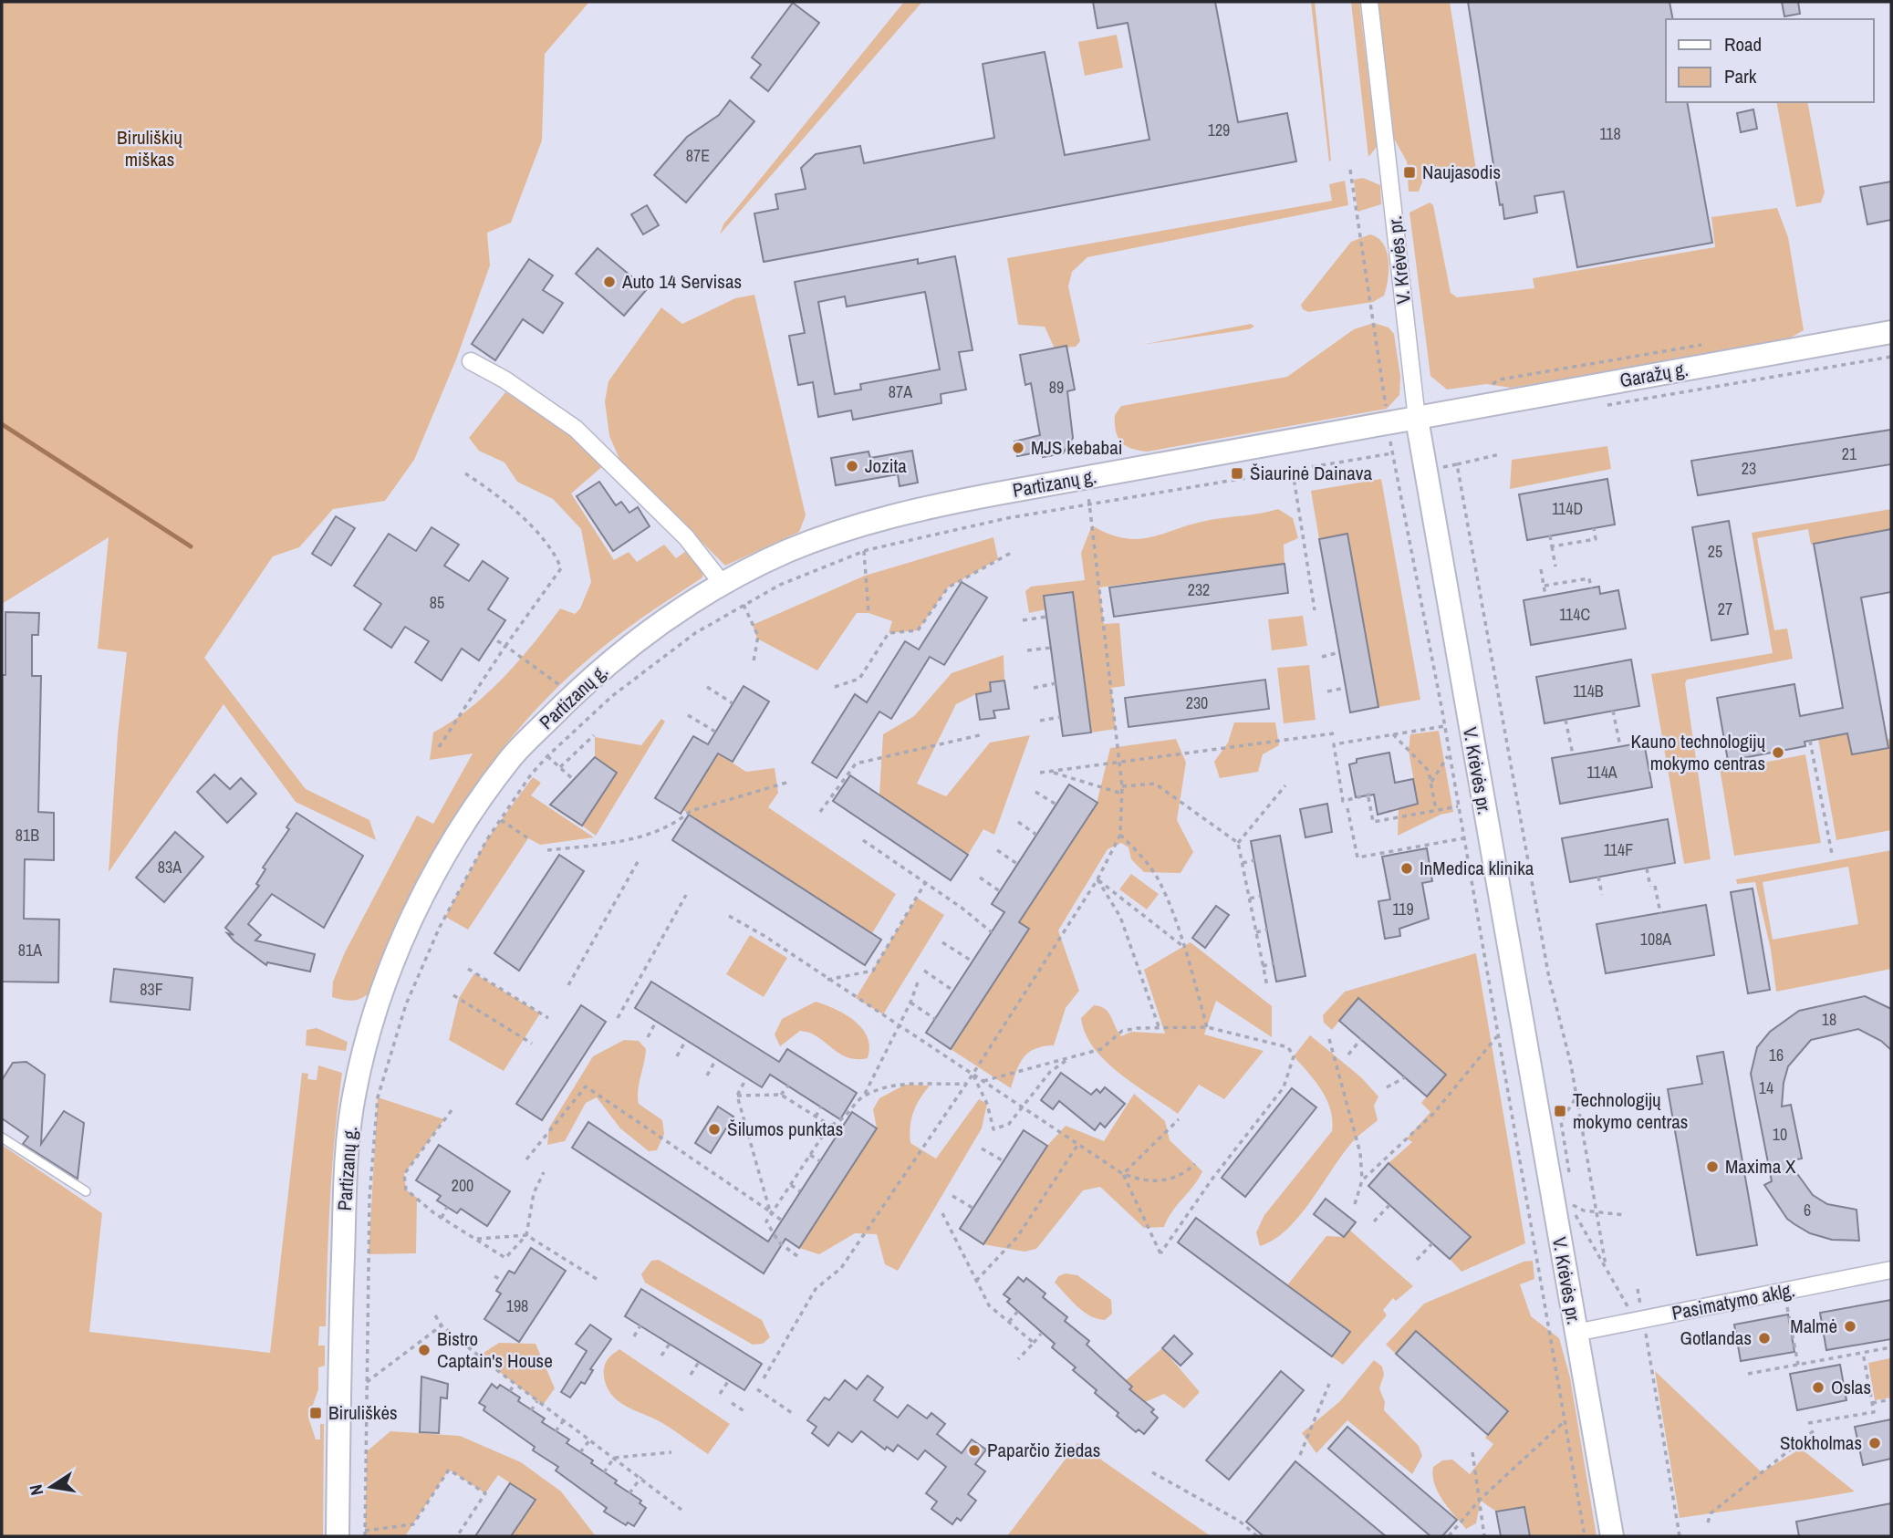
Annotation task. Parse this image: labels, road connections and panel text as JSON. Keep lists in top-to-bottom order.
{
  "streets": {
    "street": [
      "V. Krėvės pr.",
      "Garažų g.",
      "Partizanų g.",
      "Pasimatymo aklg."
    ]
  },
  "crossings": [
    ["V. Krėvės pr.", "Garažų g."],
    ["V. Krėvės pr.", "Partizanų g."],
    ["V. Krėvės pr.", "Pasimatymo aklg."],
    ["Garažų g.", "Partizanų g."]
  ],
  "parks": ["Biruliškių miškas"],
  "places": {
    "transit": [
      "Naujasodis",
      "Šiaurinė Dainava",
      "Technologijų mokymo centras",
      "Biruliškės"
    ],
    "other": [
      "Auto 14 Servisas",
      "MJS kebabai",
      "Jozita",
      "Kauno technologijų mokymo centras",
      "InMedica klinika",
      "Šilumos punktas",
      "Maxima X",
      "Malmė",
      "Gotlandas",
      "Bistro Captain's House",
      "Oslas",
      "Stokholmas",
      "Paparčio žiedas"
    ]
  },
  "house_numbers": [
    "129",
    "118",
    "87E",
    "89",
    "87A",
    "21",
    "23",
    "114D",
    "25",
    "232",
    "85",
    "27",
    "114C",
    "114B",
    "230",
    "114A",
    "81B",
    "114F",
    "83A",
    "119",
    "108A",
    "81A",
    "83F",
    "18",
    "16",
    "14",
    "10",
    "200",
    "6",
    "198"
  ],
  "legend": ["Road", "Park"],
  "north": "left"
}
